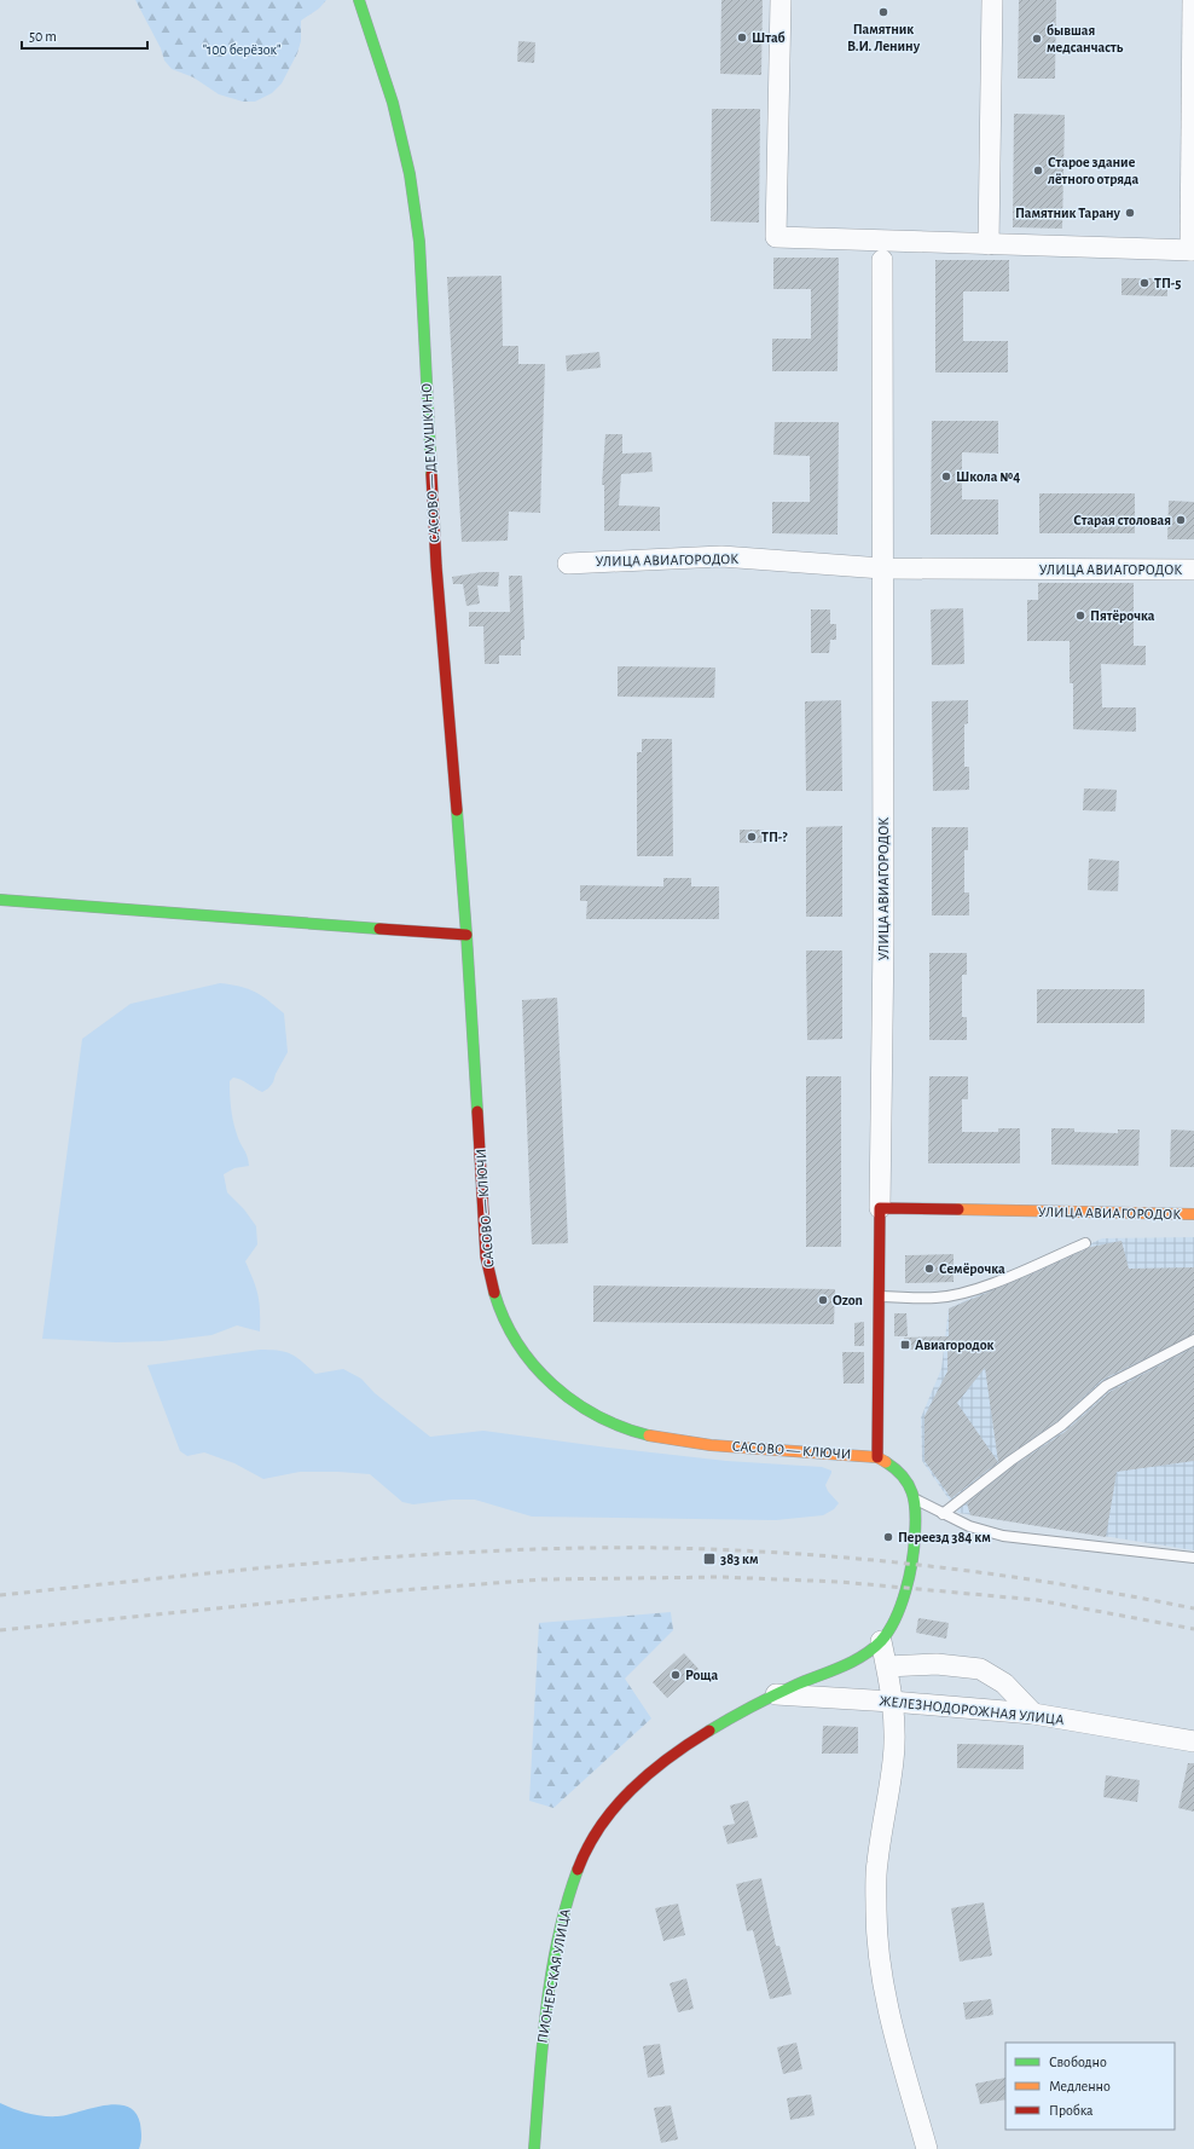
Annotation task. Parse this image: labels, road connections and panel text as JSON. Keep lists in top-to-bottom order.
{
  "streets": {
    "street": [
      "САСОВО — ДЕМУШКИНО",
      "УЛИЦА АВИАГОРОДОК",
      "САСОВО — КЛЮЧИ",
      "ЖЕЛЕЗНОДОРОЖНАЯ УЛИЦА",
      "ПИОНЕРСКАЯ УЛИЦА"
    ]
  },
  "crossings": [
    ["САСОВО — ДЕМУШКИНО", "САСОВО — КЛЮЧИ"],
    ["УЛИЦА АВИАГОРОДОК", "САСОВО — КЛЮЧИ"],
    ["ЖЕЛЕЗНОДОРОЖНАЯ УЛИЦА", "ПИОНЕРСКАЯ УЛИЦА"]
  ],
  "parks": ["\"100 берёзок\""],
  "places": {
    "other": [
      "Памятник В.И. Ленину",
      "Штаб",
      "бывшая медсанчасть",
      "Старое здание лётного отряда",
      "Памятник Тарану",
      "ТП-5",
      "Школа №4",
      "Старая столовая",
      "Пятёрочка",
      "ТП-?",
      "Семёрочка",
      "Ozon",
      "Переезд 384 км",
      "Роща"
    ],
    "transit": ["Авиагородок", "383 км"]
  },
  "legend": ["Свободно", "Медленно", "Пробка"],
  "scale_bar": "50 m"
}
